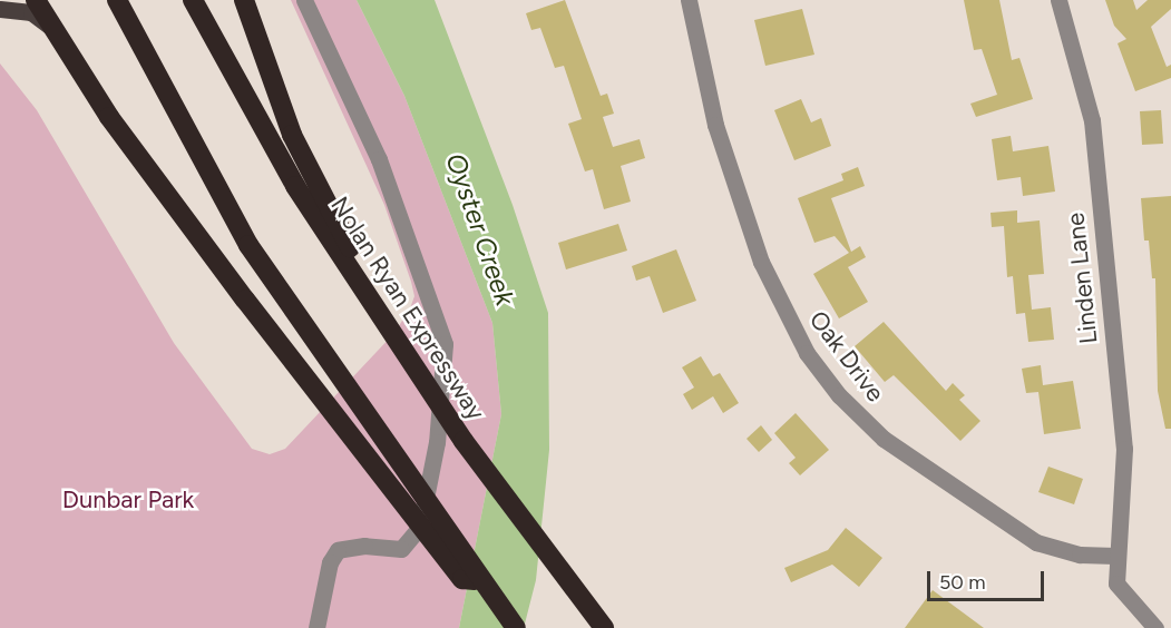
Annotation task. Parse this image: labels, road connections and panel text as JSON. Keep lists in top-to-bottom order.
{
  "streets": {
    "highway": ["Nolan Ryan Expressway"],
    "street": ["Linden Lane", "Oak Drive"]
  },
  "crossings": [
    ["Linden Lane", "Oak Drive"]
  ],
  "water": ["Oyster Creek"],
  "parks": ["Dunbar Park"],
  "scale_bar": "50 m"
}
